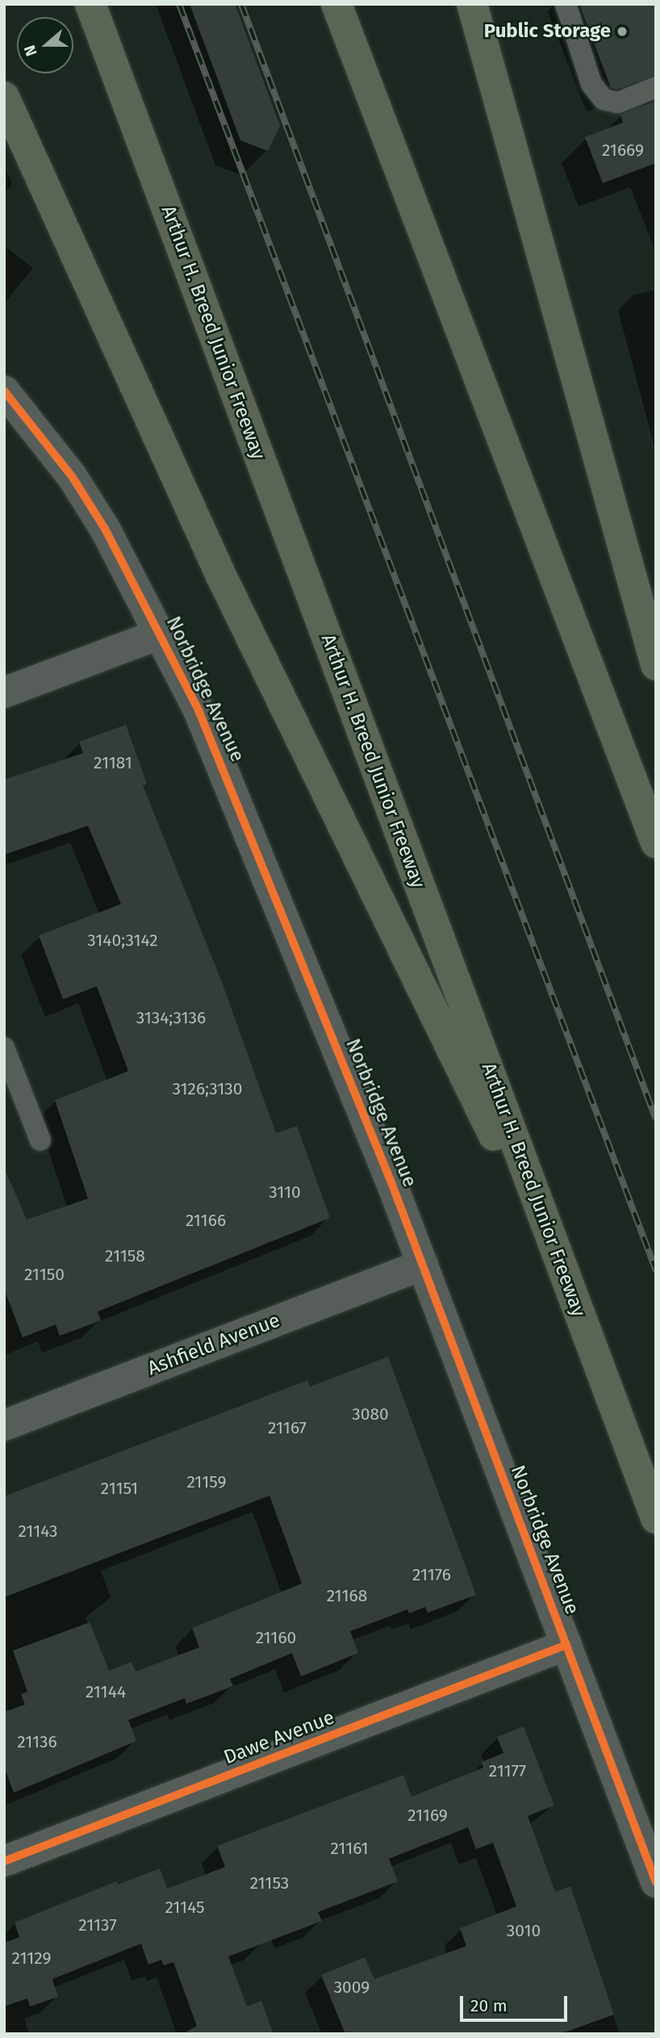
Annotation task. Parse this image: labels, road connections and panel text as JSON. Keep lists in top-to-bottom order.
{
  "streets": {
    "highway": ["Arthur H. Breed Junior Freeway"],
    "street": ["Norbridge Avenue", "Ashfield Avenue", "Dawe Avenue"]
  },
  "crossings": [
    ["Norbridge Avenue", "Ashfield Avenue"],
    ["Norbridge Avenue", "Dawe Avenue"]
  ],
  "places": ["Public Storage"],
  "house_numbers": [
    "21669",
    "21181",
    "3140;3142",
    "3134;3136",
    "3126;3130",
    "3110",
    "21166",
    "21158",
    "21150",
    "3080",
    "21167",
    "21159",
    "21151",
    "21143",
    "21176",
    "21168",
    "21160",
    "21144",
    "21136",
    "21177",
    "21169",
    "21161",
    "21153",
    "21145",
    "21137",
    "3010",
    "21129",
    "3009"
  ],
  "scale_bar": "20 m",
  "north": "left"
}
